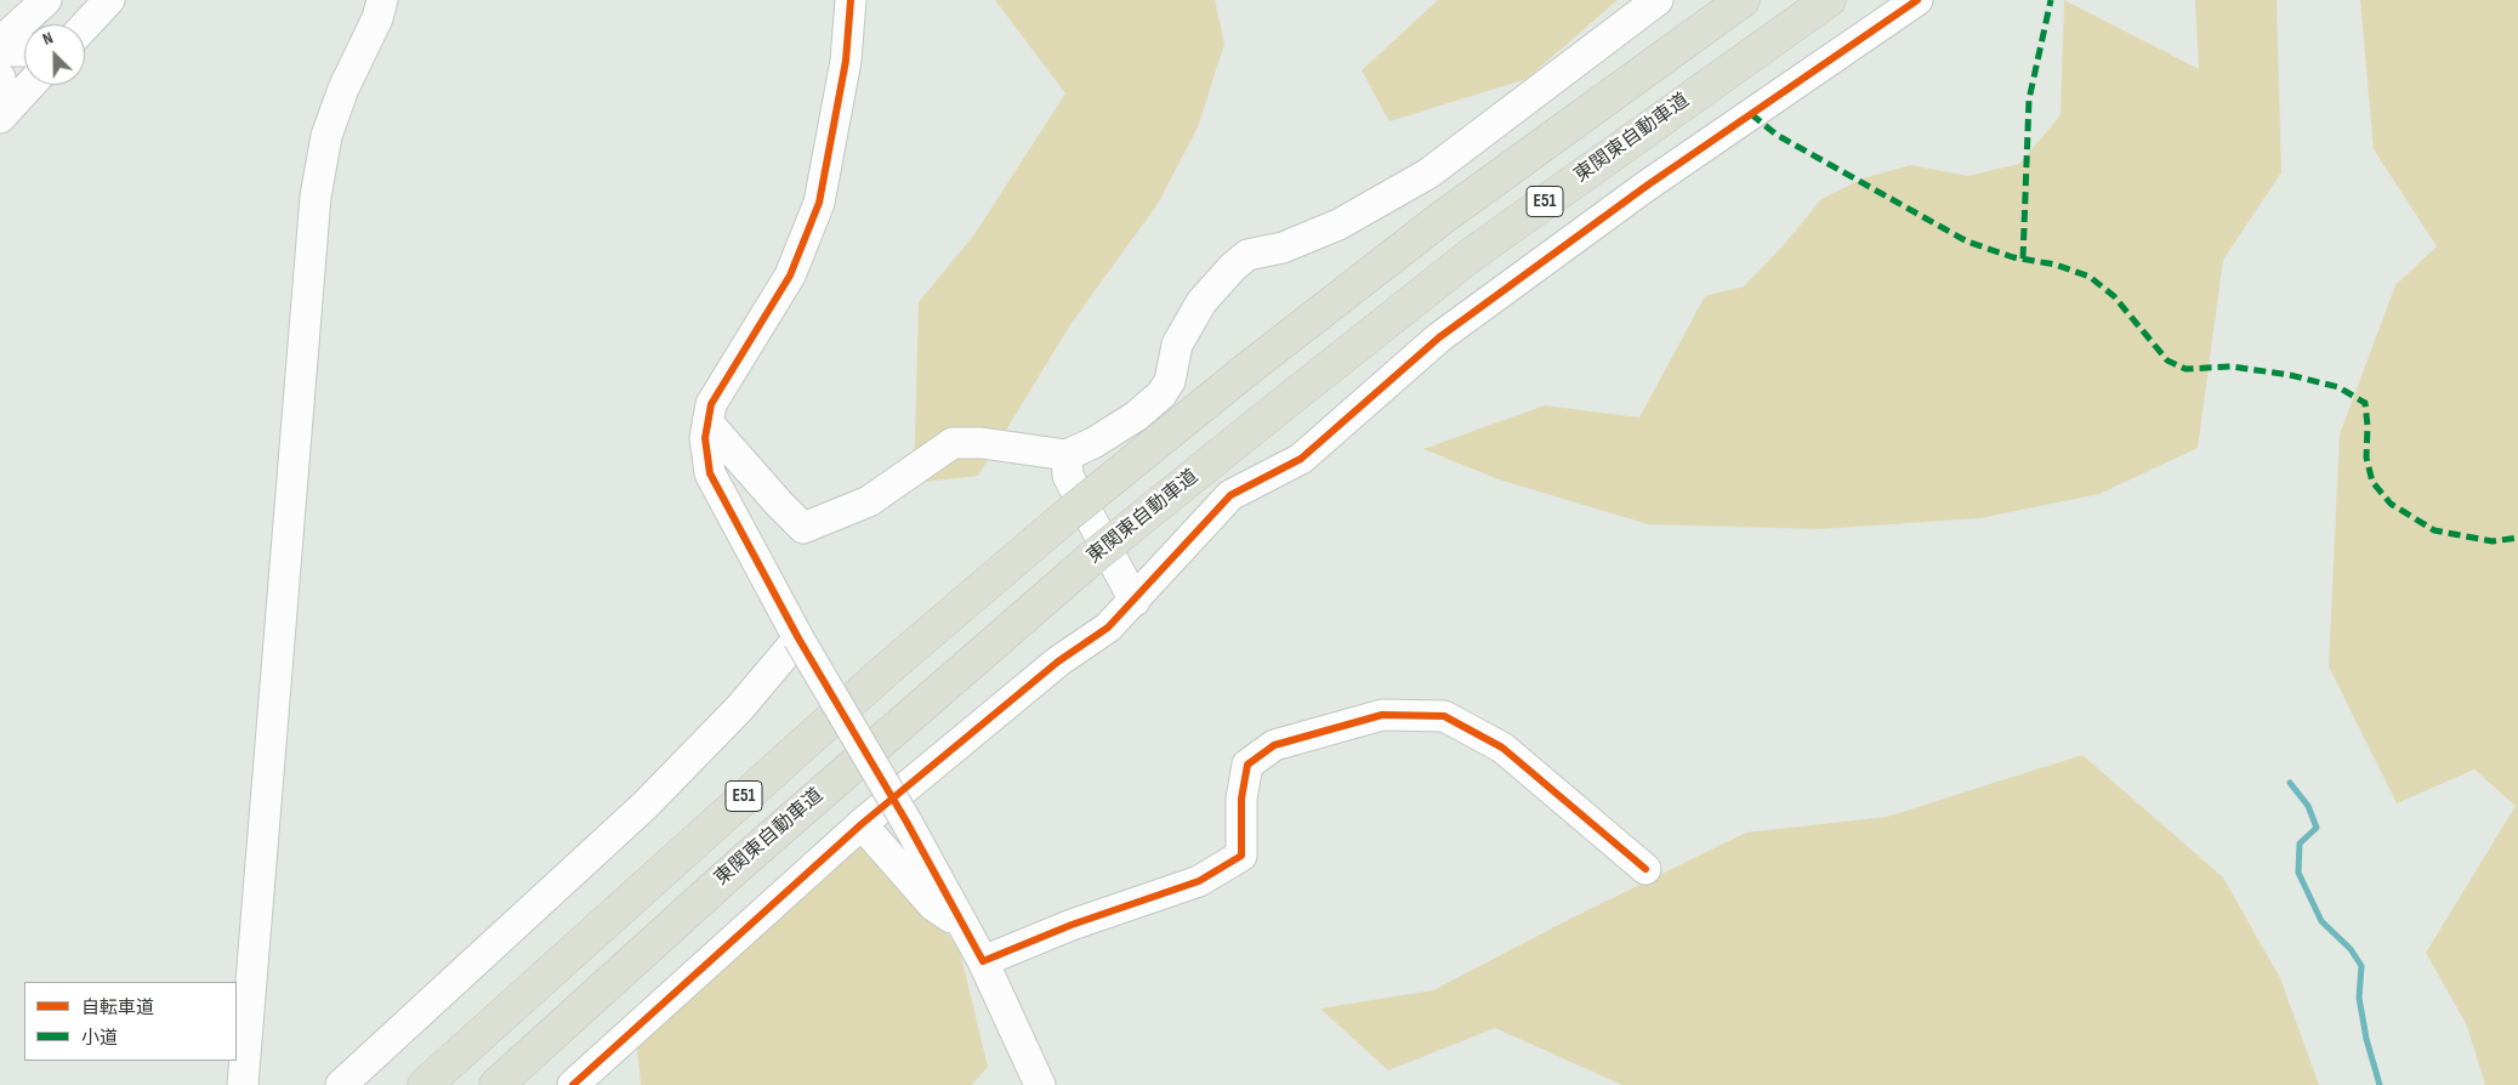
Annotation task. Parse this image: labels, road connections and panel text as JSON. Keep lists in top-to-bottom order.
{
  "streets": {
    "highway": ["東関東自動車道", "E51"]
  },
  "legend": ["自転車道", "小道"],
  "north": "top left"
}
